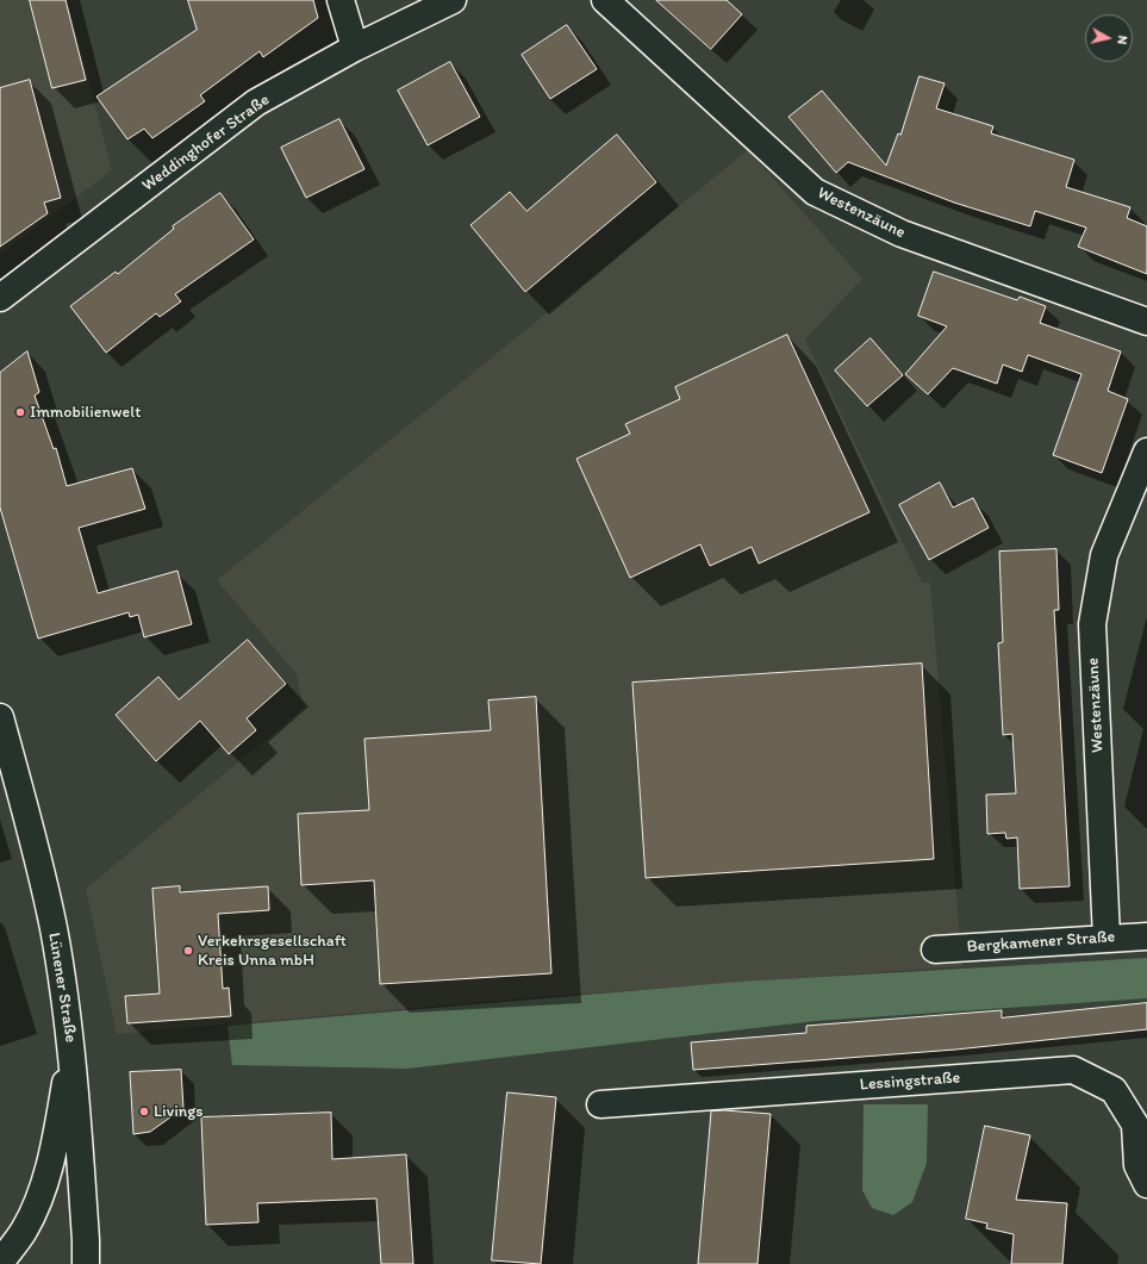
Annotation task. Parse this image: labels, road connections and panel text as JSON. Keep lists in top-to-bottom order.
{
  "streets": {
    "street": [
      "Weddinghofer Straße",
      "Westenzäune",
      "Bergkamener Straße",
      "Lünener Straße",
      "Lessingstraße"
    ]
  },
  "crossings": [
    ["Westenzäune", "Bergkamener Straße"]
  ],
  "places": ["Immobilienwelt", "Verkehrsgesellschaft Kreis Unna mbH", "Livings"],
  "north": "right"
}
